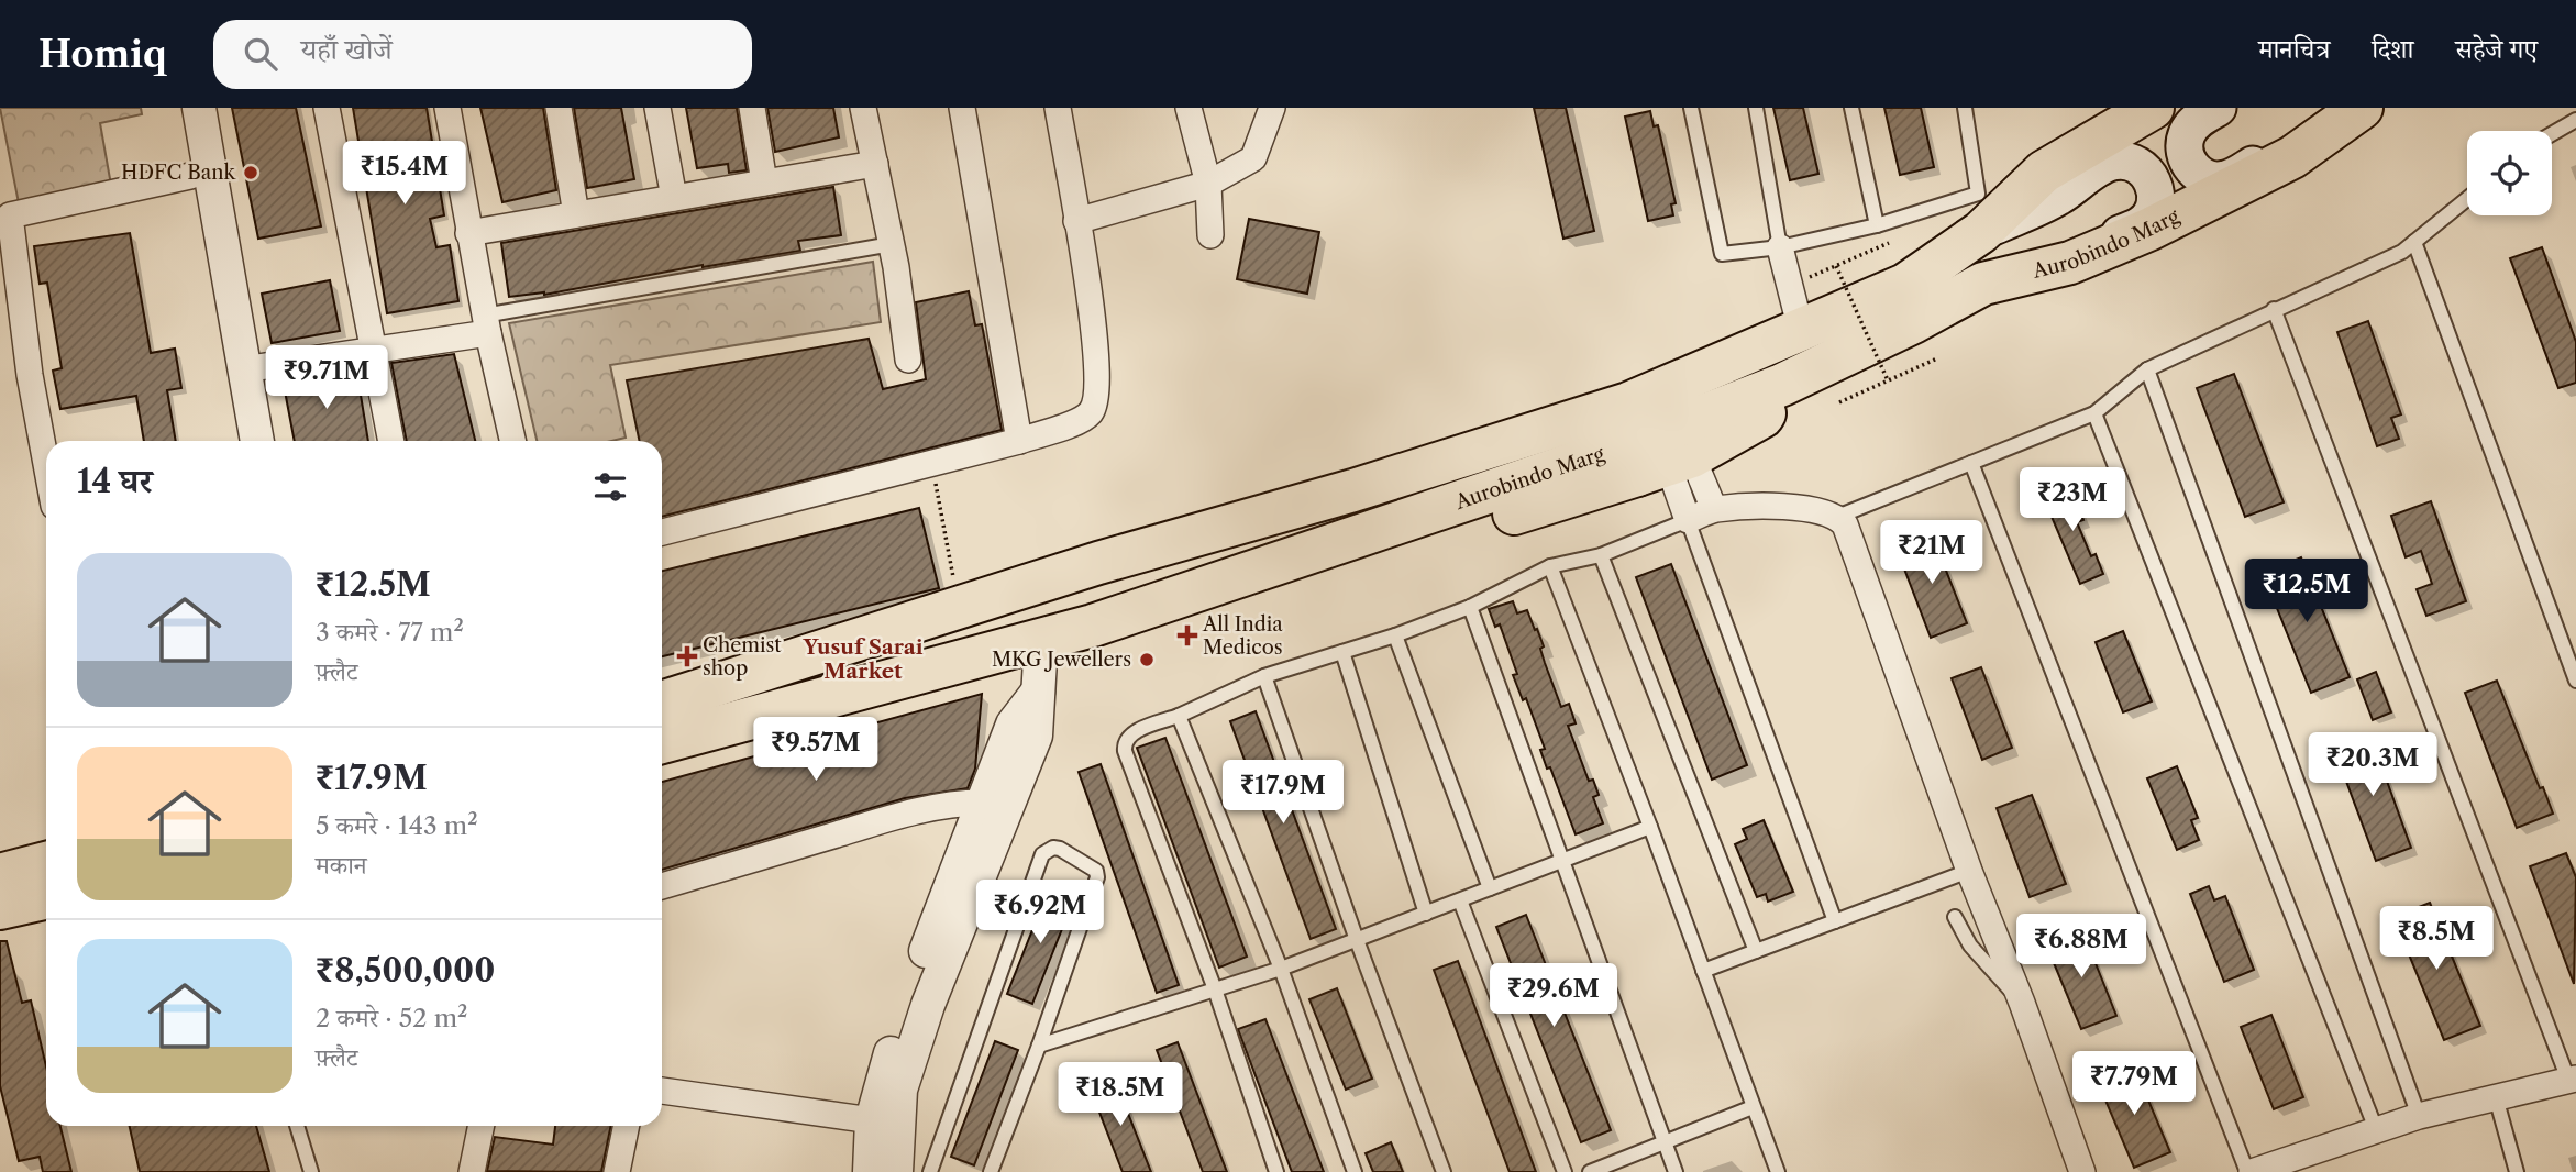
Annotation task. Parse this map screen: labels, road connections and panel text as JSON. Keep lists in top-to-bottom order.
{
  "streets": {
    "highway": ["Aurobindo Marg"]
  },
  "districts": ["Yusuf Sarai Market"],
  "places": {
    "other": ["HDFC Bank", "MKG Jewellers"],
    "health": ["All India Medicos", "Chemist shop"]
  },
  "page": {
    "header": "Homiq",
    "search": "यहाँ खोजें",
    "nav": ["मानचित्र", "दिशा", "सहेजे गए"],
    "price": [
      "₹15.4M",
      "₹9.71M",
      "₹23M",
      "₹21M",
      "₹12.5M",
      "₹9.57M",
      "₹20.3M",
      "₹17.9M",
      "₹6.92M",
      "₹8.5M",
      "₹6.88M",
      "₹29.6M",
      "₹7.79M",
      "₹18.5M"
    ],
    "heading": "14 घर",
    "list": [
      {
        "name": "₹12.5M",
        "note": "3 कमरे · 77 m² · फ़्लैट"
      },
      {
        "name": "₹17.9M",
        "note": "5 कमरे · 143 m² · मकान"
      },
      {
        "name": "₹8,500,000",
        "note": "2 कमरे · 52 m² · फ़्लैट"
      }
    ]
  }
}
